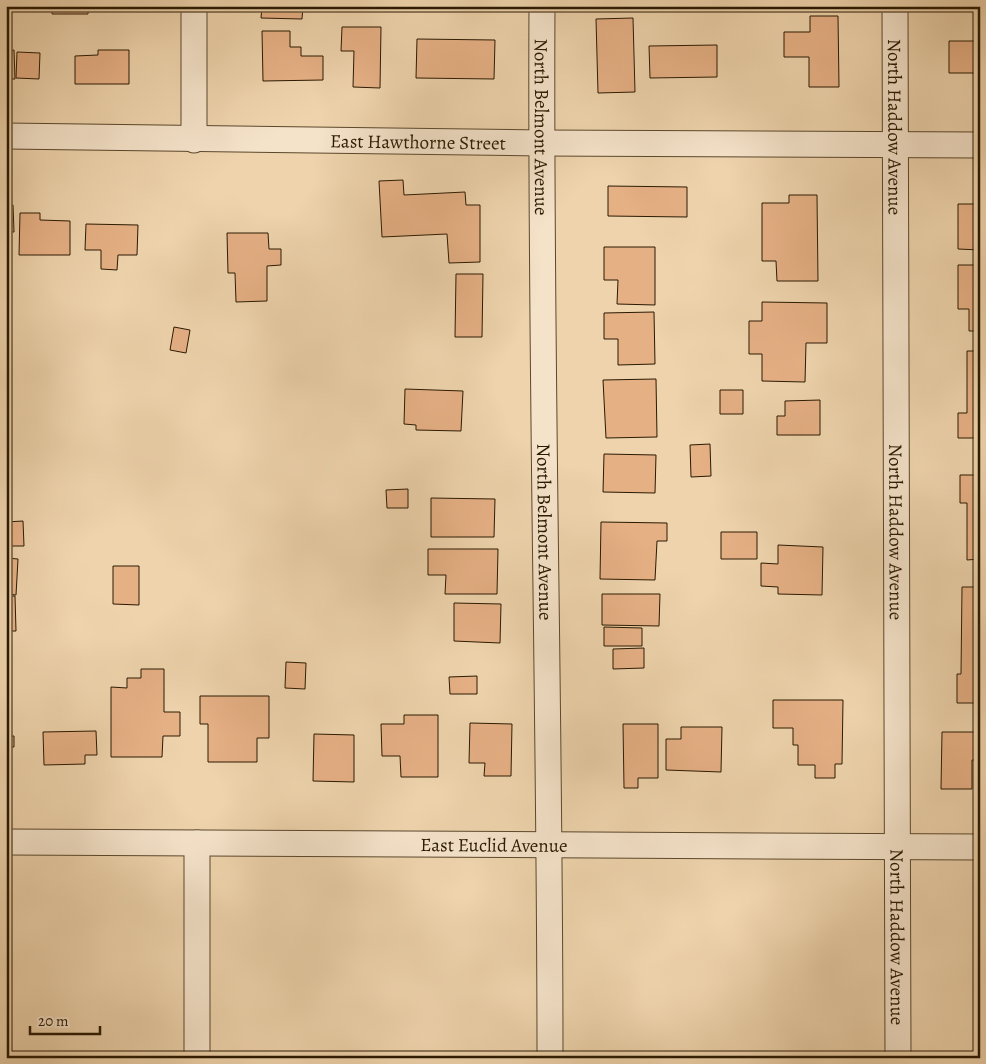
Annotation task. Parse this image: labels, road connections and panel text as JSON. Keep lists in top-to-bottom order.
{
  "streets": {
    "street": [
      "North Belmont Avenue",
      "North Haddow Avenue",
      "East Hawthorne Street",
      "East Euclid Avenue"
    ]
  },
  "crossings": [
    ["North Belmont Avenue", "East Hawthorne Street"],
    ["North Belmont Avenue", "East Euclid Avenue"],
    ["North Haddow Avenue", "East Hawthorne Street"],
    ["North Haddow Avenue", "East Euclid Avenue"]
  ],
  "scale_bar": "20 m"
}
